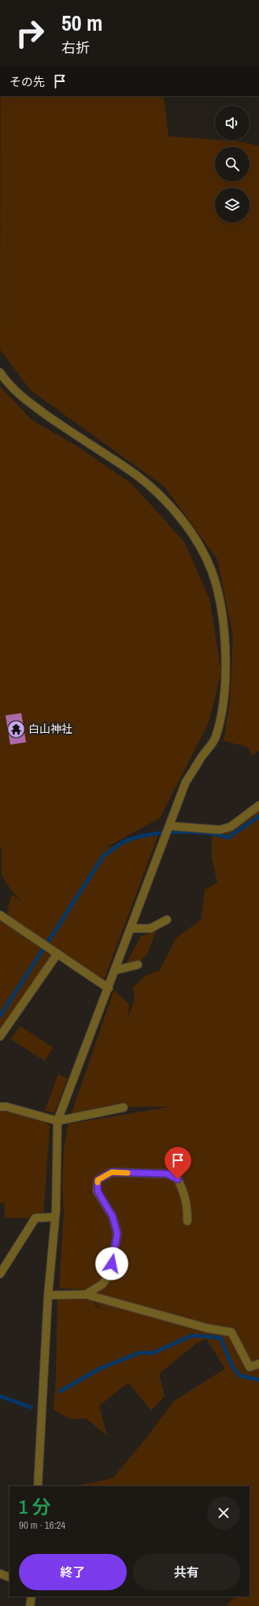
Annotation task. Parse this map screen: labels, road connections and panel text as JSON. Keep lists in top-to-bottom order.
{
  "places": {
    "temple": ["白山神社"]
  },
  "page": {
    "turn": ["50 m", "右折"],
    "then": "その先",
    "heading": ["1 分", "90 m · 16:24"],
    "buttons": ["終了", "共有"]
  }
}
